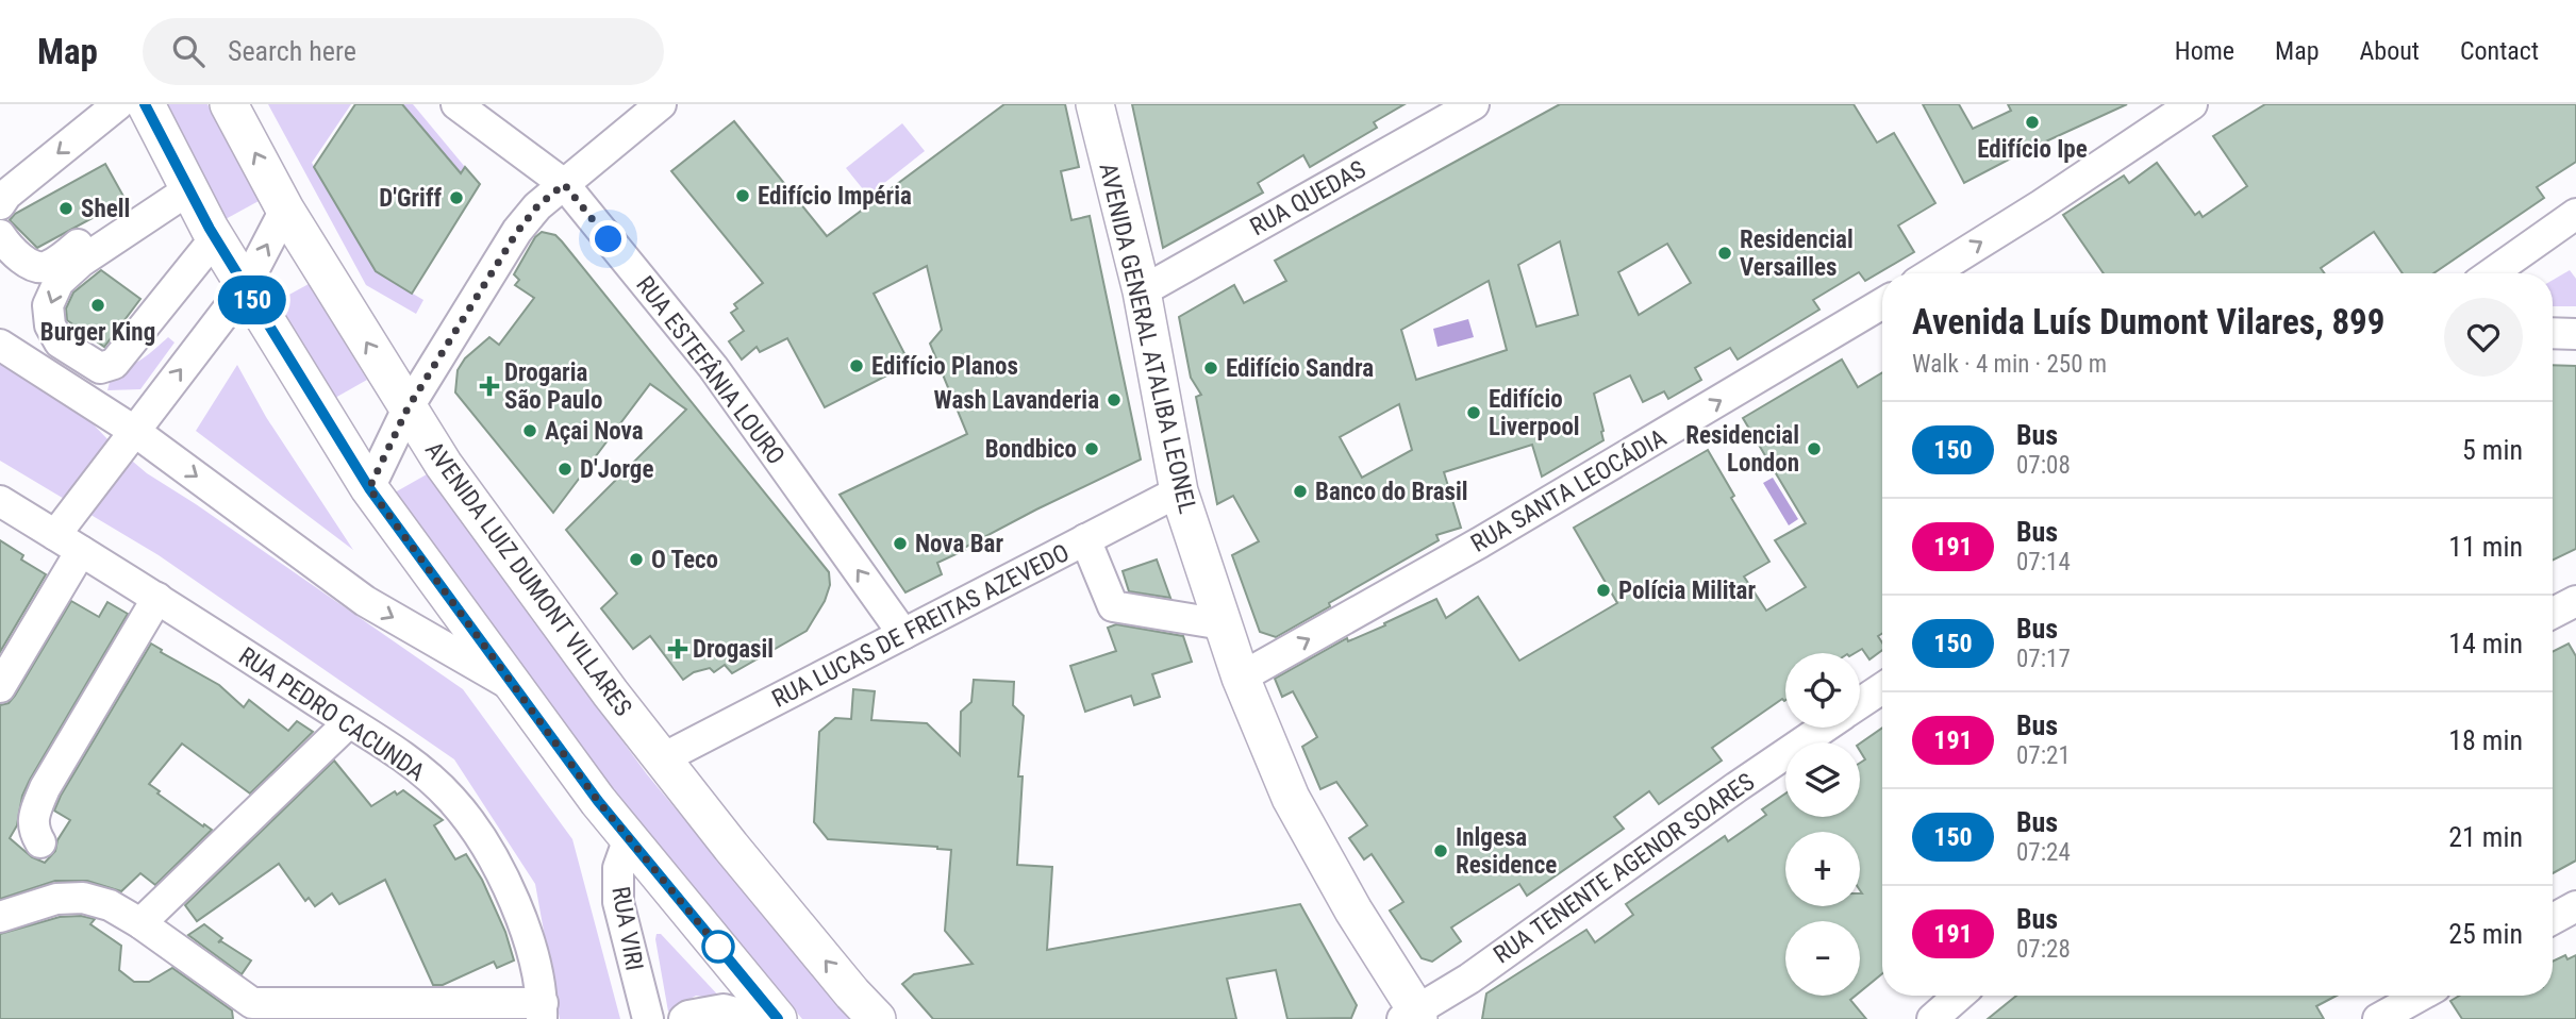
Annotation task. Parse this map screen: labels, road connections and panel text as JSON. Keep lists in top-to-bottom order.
{
  "streets": {
    "main road": ["AVENIDA GENERAL ATALIBA LEONEL", "AVENIDA LUIZ DUMONT VILLARES"],
    "street": [
      "RUA QUEDAS",
      "RUA ESTEFÂNIA LOURO",
      "RUA SANTA LEOCÁDIA",
      "RUA LUCAS DE FREITAS AZEVEDO",
      "RUA PEDRO CACUNDA",
      "RUA TENENTE AGENOR SOARES",
      "RUA VIRI"
    ]
  },
  "crossings": [
    ["RUA QUEDAS", "AVENIDA GENERAL ATALIBA LEONEL"],
    ["AVENIDA GENERAL ATALIBA LEONEL", "RUA SANTA LEOCÁDIA"],
    ["AVENIDA GENERAL ATALIBA LEONEL", "RUA LUCAS DE FREITAS AZEVEDO"],
    ["AVENIDA GENERAL ATALIBA LEONEL", "RUA TENENTE AGENOR SOARES"],
    ["RUA ESTEFÂNIA LOURO", "RUA LUCAS DE FREITAS AZEVEDO"],
    ["AVENIDA LUIZ DUMONT VILLARES", "RUA LUCAS DE FREITAS AZEVEDO"]
  ],
  "one_way": ["RUA ESTEFÂNIA LOURO", "RUA SANTA LEOCÁDIA"],
  "places": {
    "other": [
      "Edifício Ipe",
      "Edifício Impéria",
      "D'Griff",
      "Shell",
      "Residencial Versailles",
      "Burger King",
      "Edifício Planos",
      "Edifício Sandra",
      "Wash Lavanderia",
      "Edifício Liverpool",
      "Açai Nova",
      "Bondbico",
      "Residencial London",
      "D'Jorge",
      "Banco do Brasil",
      "Nova Bar",
      "O Teco",
      "Polícia Militar",
      "Inlgesa Residence"
    ],
    "health": ["Drogaria São Paulo", "Drogasil"]
  },
  "lines": ["bus line 150"],
  "page": {
    "header": "Map",
    "search": "Search here",
    "nav": [
      "Home",
      "Map",
      "About",
      "Contact"
    ],
    "on_map": "150",
    "heading": ["Avenida Luís Dumont Vilares, 899", "Walk · 4 min · 250 m"],
    "list": [
      {
        "mark": "150",
        "name": "Bus",
        "note": "07:08",
        "value": "5 min"
      },
      {
        "mark": "191",
        "name": "Bus",
        "note": "07:14",
        "value": "11 min"
      },
      {
        "mark": "150",
        "name": "Bus",
        "note": "07:17",
        "value": "14 min"
      },
      {
        "mark": "191",
        "name": "Bus",
        "note": "07:21",
        "value": "18 min"
      },
      {
        "mark": "150",
        "name": "Bus",
        "note": "07:24",
        "value": "21 min"
      },
      {
        "mark": "191",
        "name": "Bus",
        "note": "07:28",
        "value": "25 min"
      }
    ],
    "map_buttons": ["+", "−"]
  }
}
